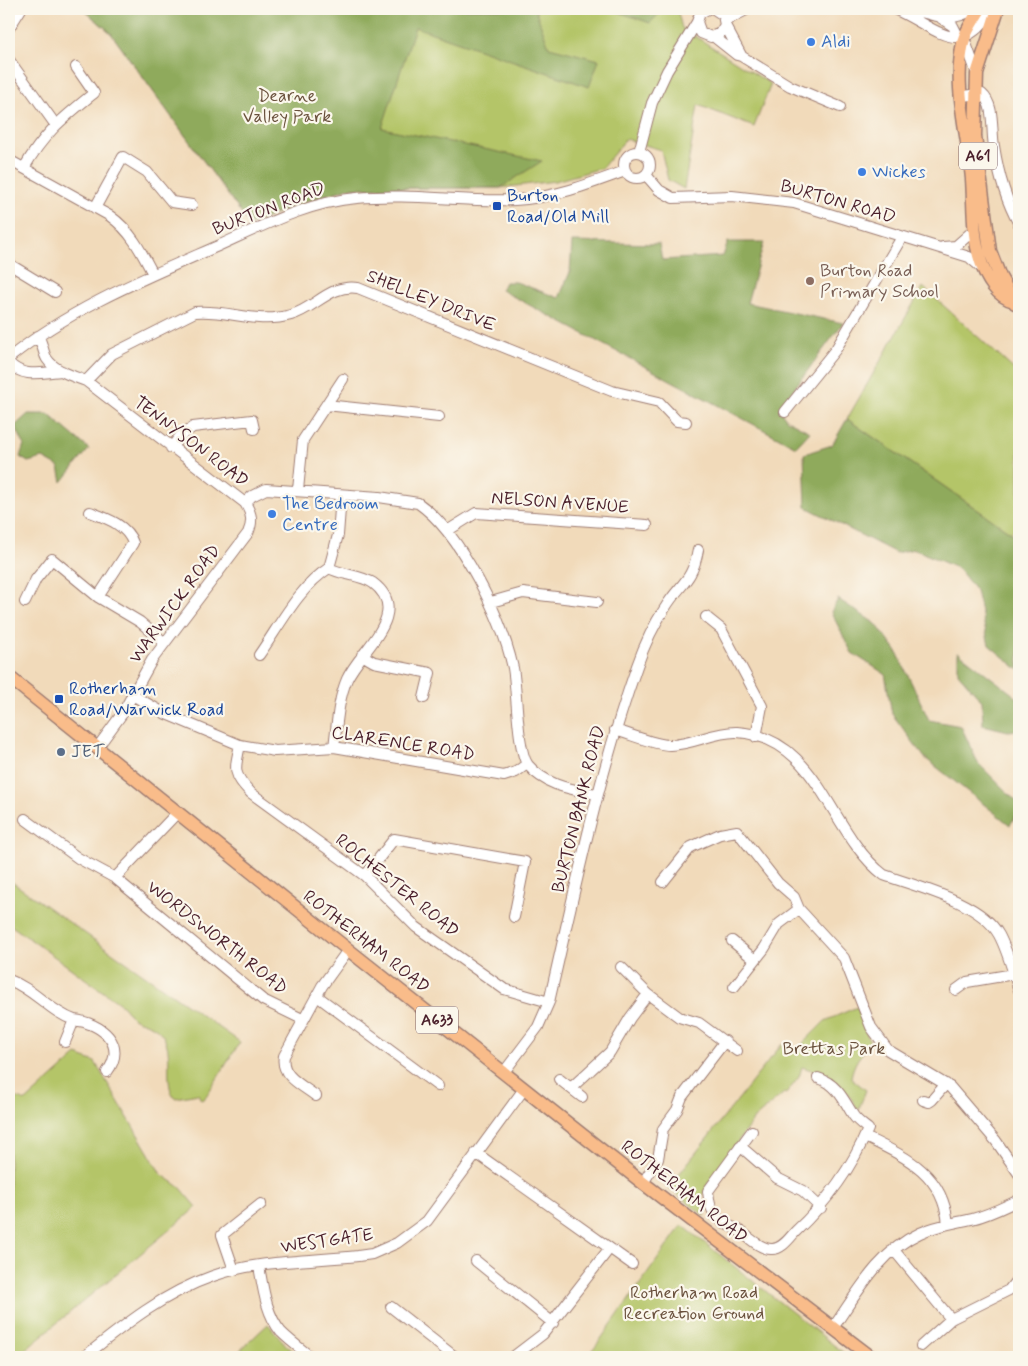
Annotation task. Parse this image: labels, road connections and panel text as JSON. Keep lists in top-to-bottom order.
{
  "streets": {
    "main road": ["A61", "ROTHERHAM ROAD", "A633"],
    "street": [
      "BURTON ROAD",
      "SHELLEY DRIVE",
      "TENNYSON ROAD",
      "NELSON AVENUE",
      "WARWICK ROAD",
      "CLARENCE ROAD",
      "BURTON BANK ROAD",
      "ROCHESTER ROAD",
      "WORDSWORTH ROAD",
      "WESTGATE"
    ]
  },
  "crossings": [
    ["A61", "BURTON ROAD"],
    ["BURTON ROAD", "TENNYSON ROAD"],
    ["SHELLEY DRIVE", "TENNYSON ROAD"],
    ["TENNYSON ROAD", "NELSON AVENUE"],
    ["TENNYSON ROAD", "WARWICK ROAD"],
    ["TENNYSON ROAD", "CLARENCE ROAD"],
    ["WARWICK ROAD", "CLARENCE ROAD"],
    ["WARWICK ROAD", "ROTHERHAM ROAD"],
    ["CLARENCE ROAD", "ROCHESTER ROAD"],
    ["BURTON BANK ROAD", "ROCHESTER ROAD"],
    ["BURTON BANK ROAD", "ROTHERHAM ROAD"],
    ["ROTHERHAM ROAD", "WESTGATE"]
  ],
  "parks": ["Dearne Valley Park", "Brettas Park", "Rotherham Road Recreation Ground"],
  "places": {
    "other": [
      "Aldi",
      "Wickes",
      "Burton Road Primary School",
      "The Bedroom Centre",
      "JET"
    ],
    "transit": ["Burton Road/Old Mill", "Rotherham Road/Warwick Road"]
  }
}
